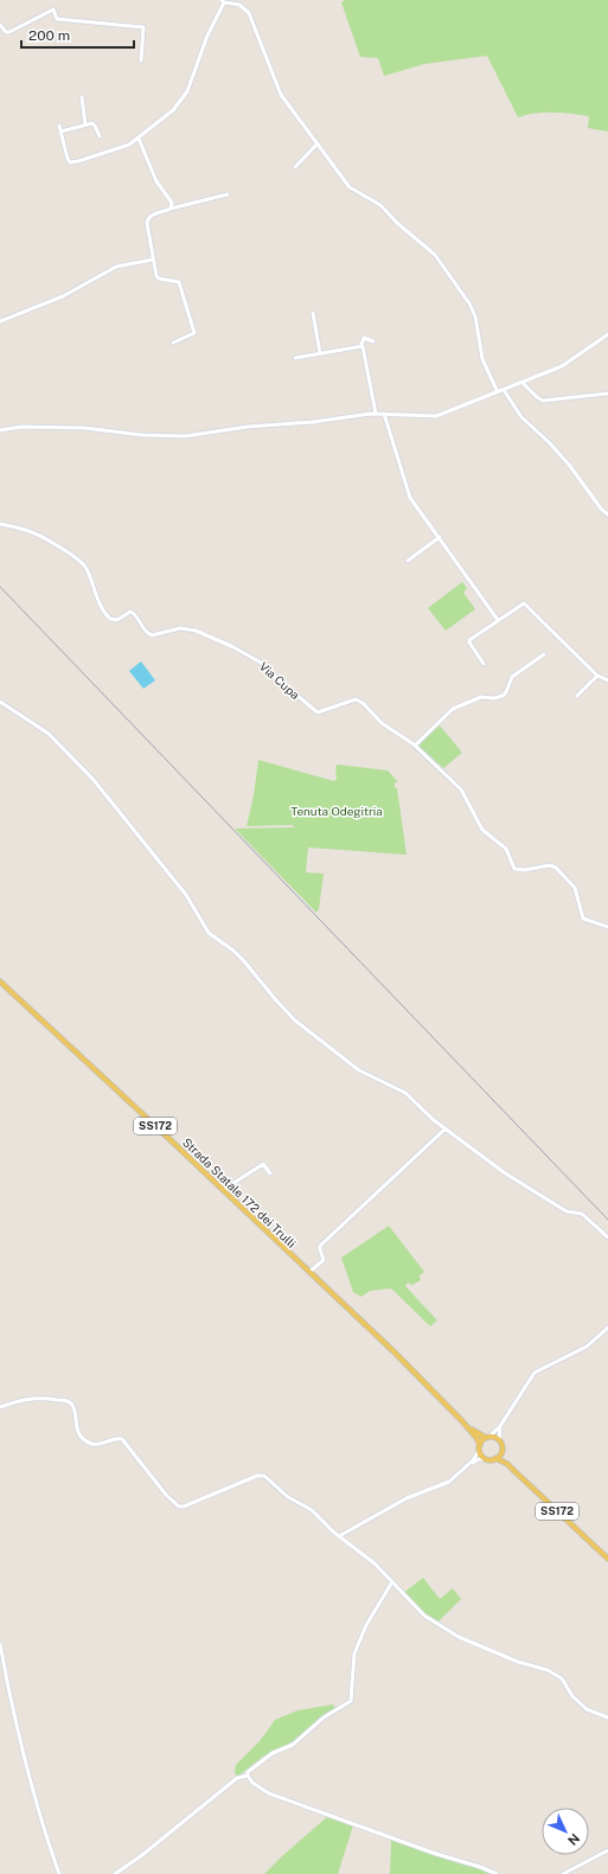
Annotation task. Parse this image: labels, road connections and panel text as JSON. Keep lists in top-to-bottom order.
{
  "streets": {
    "main road": ["SS172", "Strada Statale 172 dei Trulli"],
    "street": ["Via Cupa"]
  },
  "parks": ["Tenuta Odegitria"],
  "scale_bar": "200 m",
  "north": "bottom right"
}
